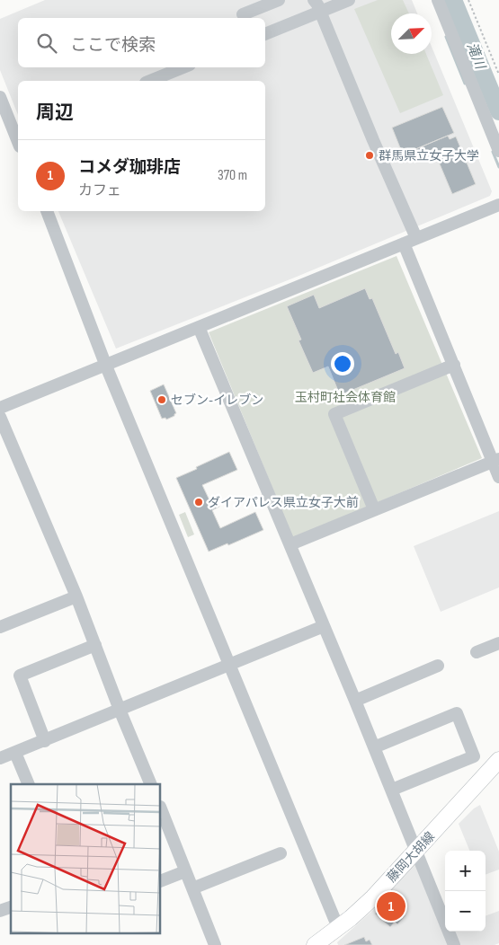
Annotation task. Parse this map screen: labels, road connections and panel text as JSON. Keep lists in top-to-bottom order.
{
  "streets": {
    "main road": ["藤岡大胡線"]
  },
  "water": ["滝川"],
  "parks": ["玉村町社会体育館"],
  "places": ["群馬県立女子大学", "セブン-イレブン", "ダイアパレス県立女子大前"],
  "north": "top right",
  "page": {
    "search": "ここで検索",
    "heading": "周辺",
    "list": [
      {
        "mark": "1",
        "name": "コメダ珈琲店",
        "note": "カフェ",
        "value": "370 m"
      }
    ],
    "map_buttons": ["+", "−"],
    "pins": "1"
  }
}
